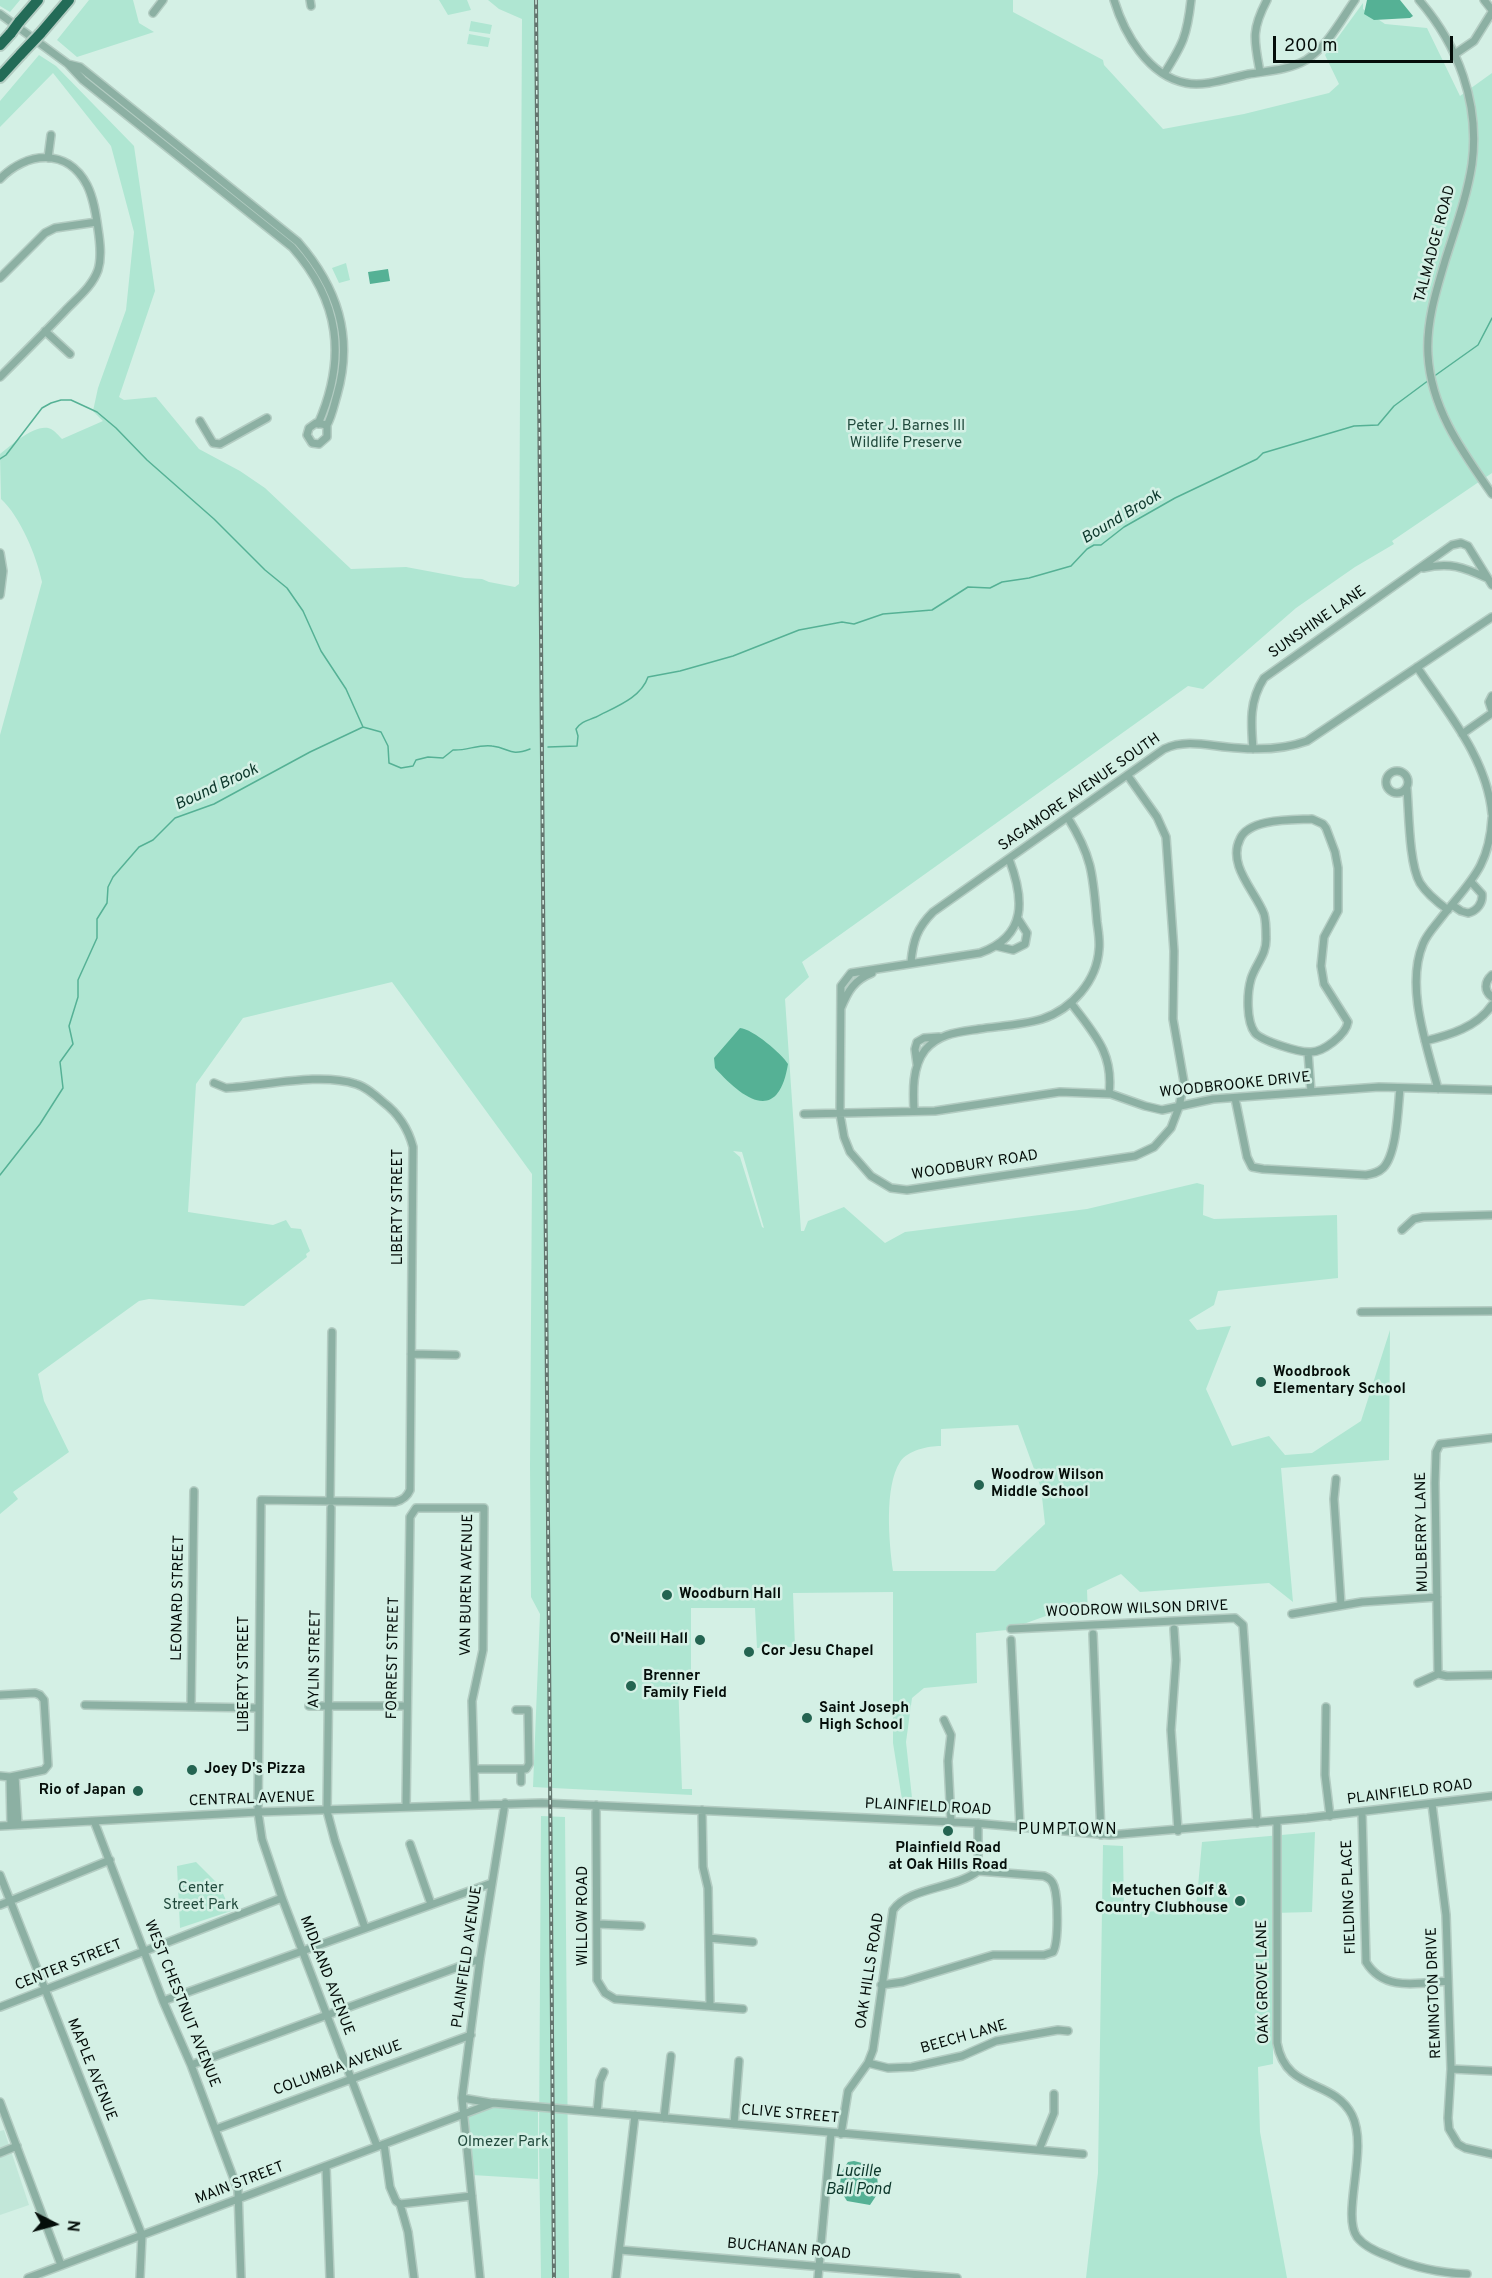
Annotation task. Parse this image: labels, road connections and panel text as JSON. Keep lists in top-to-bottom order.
{
  "streets": {
    "street": [
      "TALMADGE ROAD",
      "SUNSHINE LANE",
      "SAGAMORE AVENUE SOUTH",
      "WOODBROOKE DRIVE",
      "WOODBURY ROAD",
      "LIBERTY STREET",
      "MULBERRY LANE",
      "VAN BUREN AVENUE",
      "LEONARD STREET",
      "WOODROW WILSON DRIVE",
      "FORREST STREET",
      "AYLIN STREET",
      "PLAINFIELD ROAD",
      "CENTRAL AVENUE",
      "FIELDING PLACE",
      "WILLOW ROAD",
      "PLAINFIELD AVENUE",
      "CENTER STREET",
      "OAK HILLS ROAD",
      "MIDLAND AVENUE",
      "OAK GROVE LANE",
      "REMINGTON DRIVE",
      "WEST CHESTNUT AVENUE",
      "BEECH LANE",
      "COLUMBIA AVENUE",
      "MAPLE AVENUE",
      "CLIVE STREET",
      "MAIN STREET",
      "BUCHANAN ROAD"
    ]
  },
  "crossings": [
    ["SUNSHINE LANE", "SAGAMORE AVENUE SOUTH"],
    ["SAGAMORE AVENUE SOUTH", "WOODBURY ROAD"],
    ["WOODBROOKE DRIVE", "WOODBURY ROAD"],
    ["LIBERTY STREET", "AYLIN STREET"],
    ["LIBERTY STREET", "CENTRAL AVENUE"],
    ["LIBERTY STREET", "MIDLAND AVENUE"],
    ["VAN BUREN AVENUE", "FORREST STREET"],
    ["VAN BUREN AVENUE", "CENTRAL AVENUE"],
    ["WOODROW WILSON DRIVE", "PLAINFIELD ROAD"],
    ["FORREST STREET", "CENTRAL AVENUE"],
    ["AYLIN STREET", "CENTRAL AVENUE"],
    ["PLAINFIELD ROAD", "CENTRAL AVENUE"],
    ["PLAINFIELD ROAD", "FIELDING PLACE"],
    ["PLAINFIELD ROAD", "WILLOW ROAD"],
    ["PLAINFIELD ROAD", "PLAINFIELD AVENUE"],
    ["PLAINFIELD ROAD", "OAK GROVE LANE"],
    ["PLAINFIELD ROAD", "REMINGTON DRIVE"],
    ["CENTRAL AVENUE", "PLAINFIELD AVENUE"],
    ["CENTRAL AVENUE", "MIDLAND AVENUE"],
    ["CENTRAL AVENUE", "WEST CHESTNUT AVENUE"],
    ["FIELDING PLACE", "REMINGTON DRIVE"],
    ["PLAINFIELD AVENUE", "COLUMBIA AVENUE"],
    ["PLAINFIELD AVENUE", "CLIVE STREET"],
    ["PLAINFIELD AVENUE", "MAIN STREET"],
    ["CENTER STREET", "MIDLAND AVENUE"],
    ["CENTER STREET", "WEST CHESTNUT AVENUE"],
    ["CENTER STREET", "MAPLE AVENUE"],
    ["OAK HILLS ROAD", "BEECH LANE"],
    ["OAK HILLS ROAD", "CLIVE STREET"],
    ["MIDLAND AVENUE", "COLUMBIA AVENUE"],
    ["MIDLAND AVENUE", "MAIN STREET"],
    ["WEST CHESTNUT AVENUE", "COLUMBIA AVENUE"],
    ["WEST CHESTNUT AVENUE", "MAIN STREET"],
    ["MAPLE AVENUE", "MAIN STREET"],
    ["CLIVE STREET", "MAIN STREET"]
  ],
  "districts": ["PUMPTOWN"],
  "water": ["Bound Brook", "Lucille Ball Pond"],
  "parks": ["Peter J. Barnes III Wildlife Preserve", "Center Street Park", "Olmezer Park"],
  "places": [
    "Woodbrook Elementary School",
    "Woodrow Wilson Middle School",
    "Woodburn Hall",
    "O'Neill Hall",
    "Cor Jesu Chapel",
    "Brenner Family Field",
    "Saint Joseph High School",
    "Joey D's Pizza",
    "Rio of Japan",
    "Plainfield Road at Oak Hills Road",
    "Metuchen Golf & Country Clubhouse"
  ],
  "scale_bar": "200 m",
  "north": "right"
}
